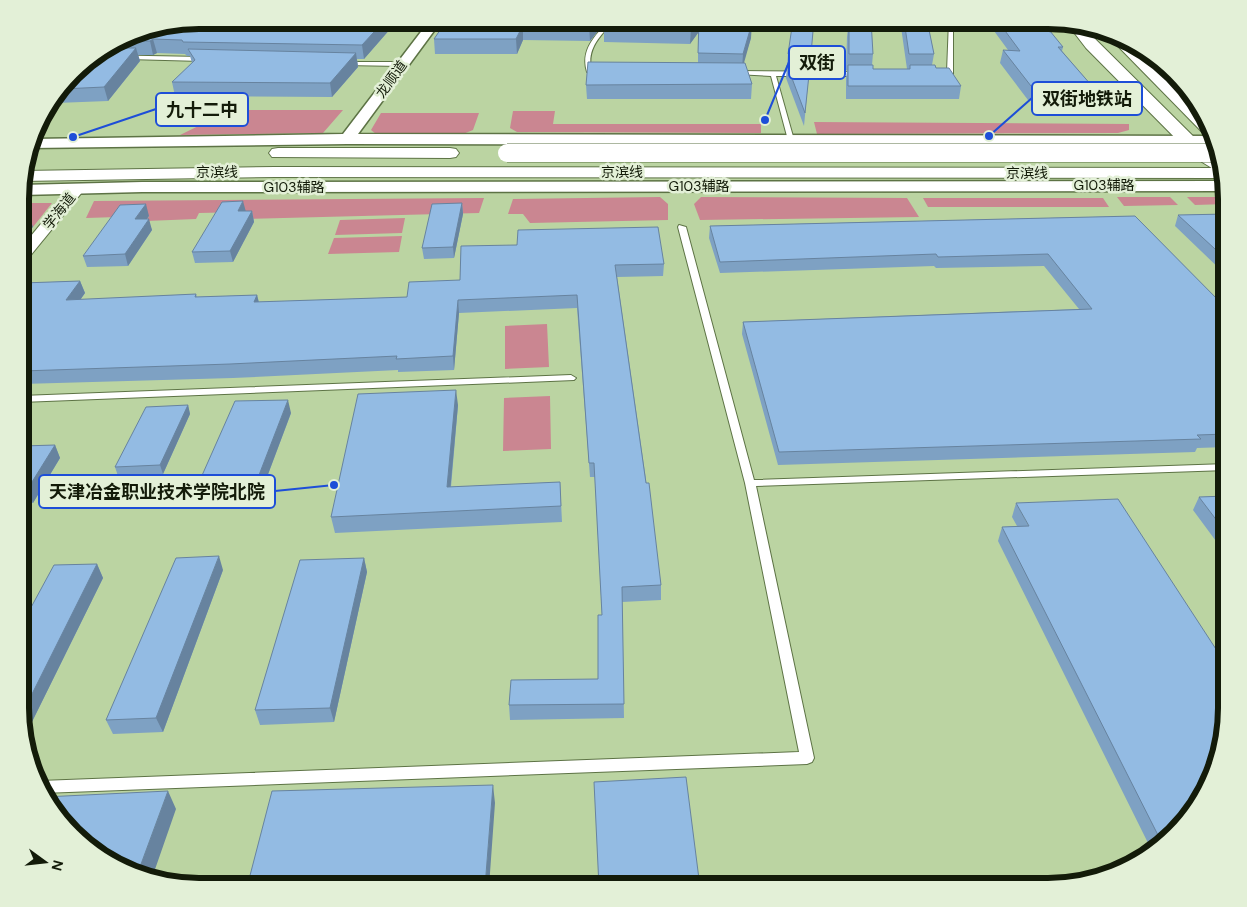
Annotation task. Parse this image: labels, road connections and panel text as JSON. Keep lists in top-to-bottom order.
{
  "streets": {
    "main road": ["京滨线"],
    "street": ["龙顺道", "G103辅路", "学海道"]
  },
  "crossings": [
    ["G103辅路", "学海道"]
  ],
  "places": [
    "双街",
    "双街地铁站",
    "九十二中",
    "天津冶金职业技术学院北院"
  ],
  "north": "right"
}
